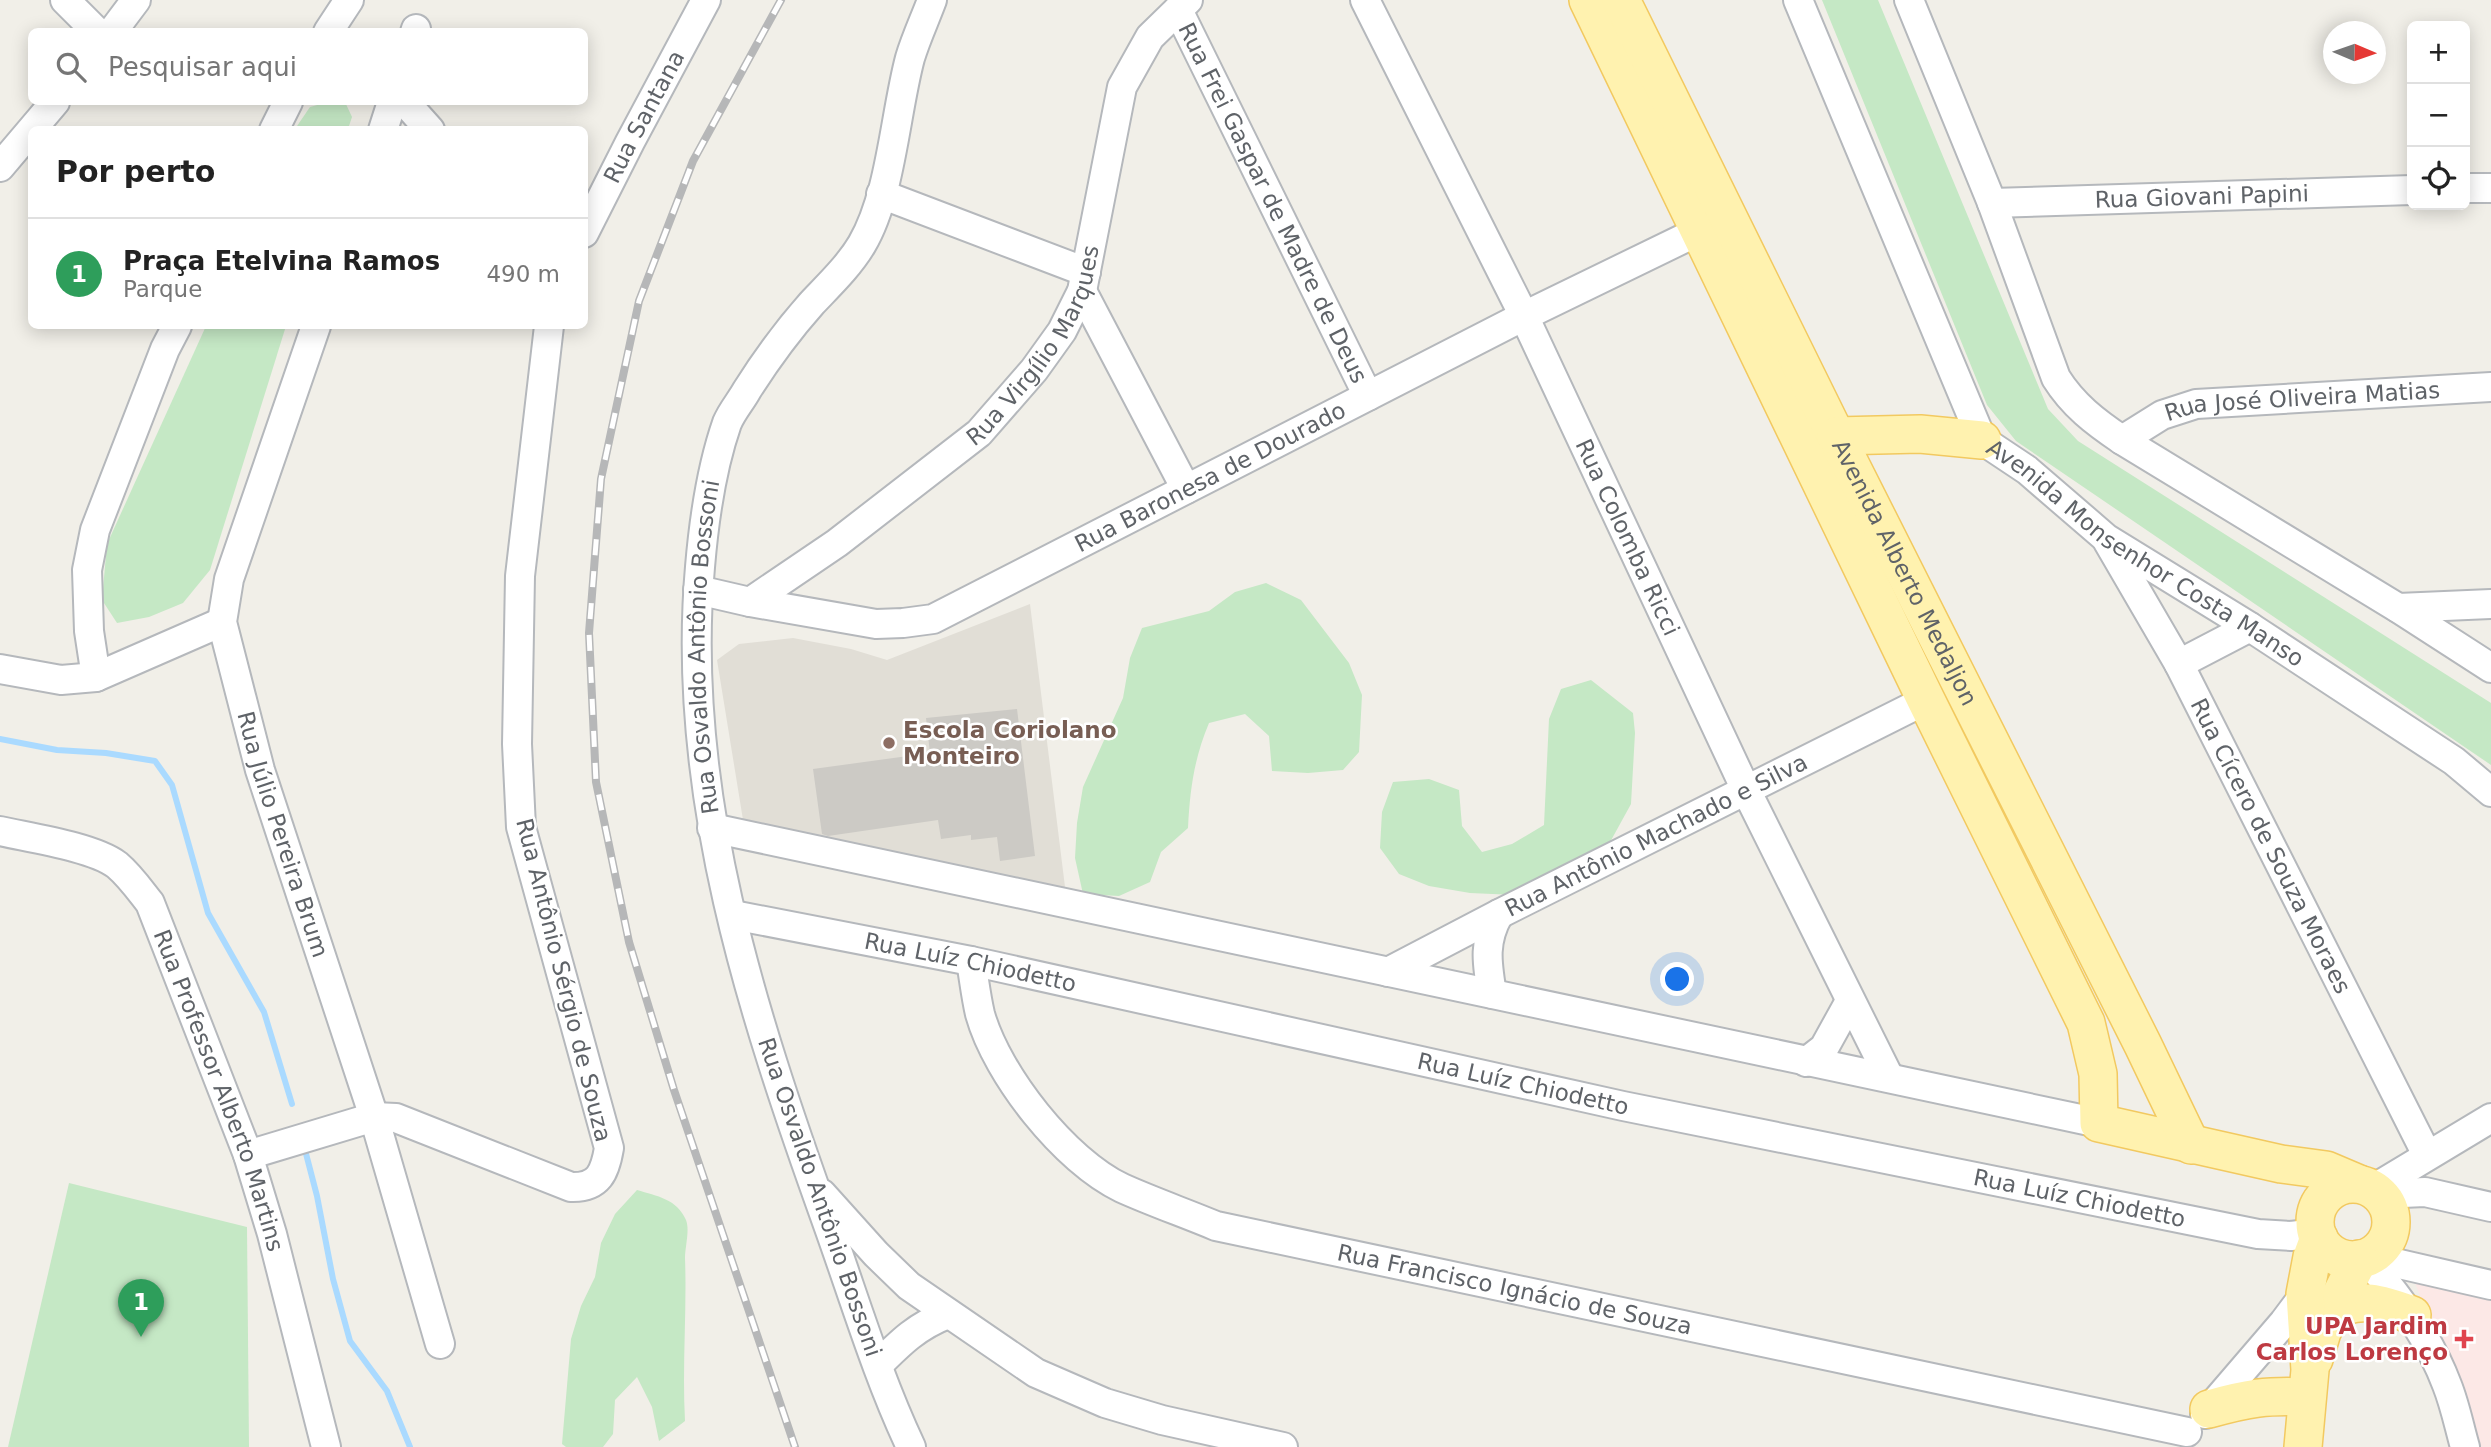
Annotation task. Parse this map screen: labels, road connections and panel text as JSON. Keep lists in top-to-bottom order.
{
  "streets": {
    "main road": ["Avenida Alberto Medaljon"],
    "street": [
      "Rua Santana",
      "Rua Giovani Papini",
      "Rua Frei Gaspar de Madre de Deus",
      "Rua Virgílio Marques",
      "Rua José Oliveira Matias",
      "Rua Baronesa de Dourado",
      "Rua Colomba Ricci",
      "Avenida Monsenhor Costa Manso",
      "Rua Osvaldo Antônio Bossoni",
      "Rua Júlio Pereira Brum",
      "Rua Antônio Machado e Silva",
      "Rua Cícero de Souza Moraes",
      "Rua Luíz Chiodetto",
      "Rua Antônio Sérgio de Souza",
      "Rua Professor Alberto Martins",
      "Rua Francisco Ignácio de Souza"
    ]
  },
  "crossings": [
    ["Rua Frei Gaspar de Madre de Deus", "Rua Virgílio Marques"],
    ["Rua Frei Gaspar de Madre de Deus", "Rua Baronesa de Dourado"],
    ["Rua Virgílio Marques", "Rua Baronesa de Dourado"],
    ["Rua Baronesa de Dourado", "Rua Colomba Ricci"],
    ["Rua Baronesa de Dourado", "Avenida Alberto Medaljon"],
    ["Rua Baronesa de Dourado", "Rua Osvaldo Antônio Bossoni"],
    ["Rua Colomba Ricci", "Rua Antônio Machado e Silva"],
    ["Avenida Monsenhor Costa Manso", "Rua Cícero de Souza Moraes"],
    ["Avenida Alberto Medaljon", "Rua Antônio Machado e Silva"],
    ["Rua Osvaldo Antônio Bossoni", "Rua Luíz Chiodetto"],
    ["Rua Júlio Pereira Brum", "Rua Antônio Sérgio de Souza"],
    ["Rua Luíz Chiodetto", "Rua Francisco Ignácio de Souza"],
    ["Rua Antônio Sérgio de Souza", "Rua Professor Alberto Martins"]
  ],
  "places": {
    "other": ["Escola Coriolano Monteiro"],
    "health": ["UPA Jardim Carlos Lorenço"]
  },
  "north": "right",
  "page": {
    "map_buttons": ["+", "−"],
    "search": "Pesquisar aqui",
    "heading": "Por perto",
    "list": [
      {
        "mark": "1",
        "name": "Praça Etelvina Ramos",
        "note": "Parque",
        "value": "490 m"
      }
    ],
    "pins": "1"
  }
}
